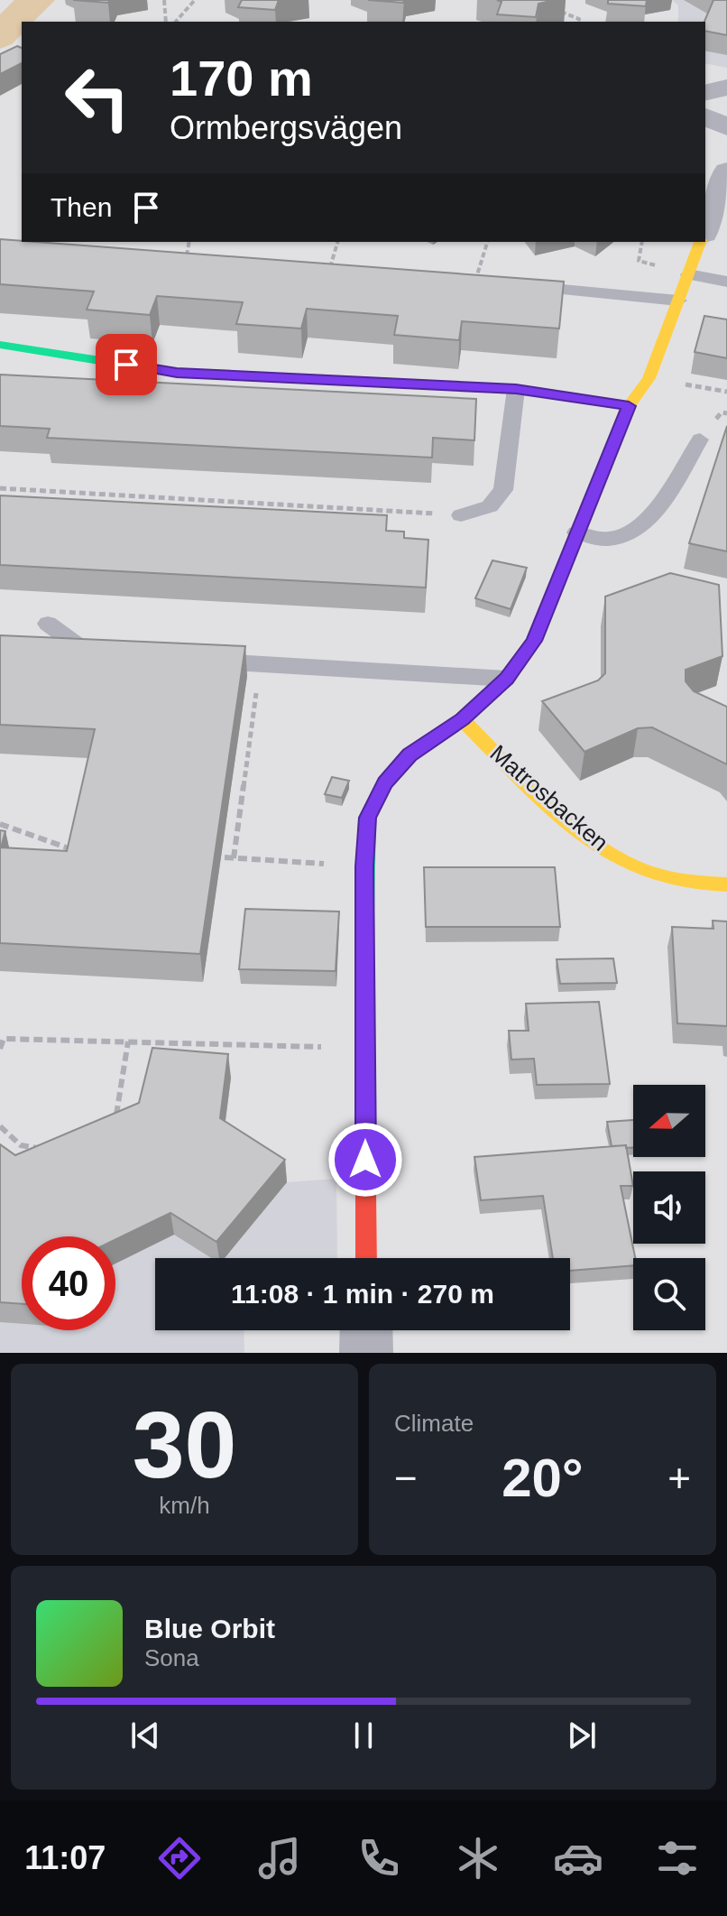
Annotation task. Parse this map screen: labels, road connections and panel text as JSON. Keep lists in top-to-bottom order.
{
  "streets": {
    "street": ["Matrosbacken"]
  },
  "north": "left",
  "page": {
    "turn": ["170 m", "Ormbergsvägen"],
    "then": "Then",
    "limit": "40",
    "trip": "11:08 · 1 min · 270 m",
    "tile": [
      ["30", "km/h"],
      "Climate"
    ],
    "heat": ["−", "20°", "+"],
    "song": ["Blue Orbit", "Sona"],
    "tabs": "11:07"
  }
}
